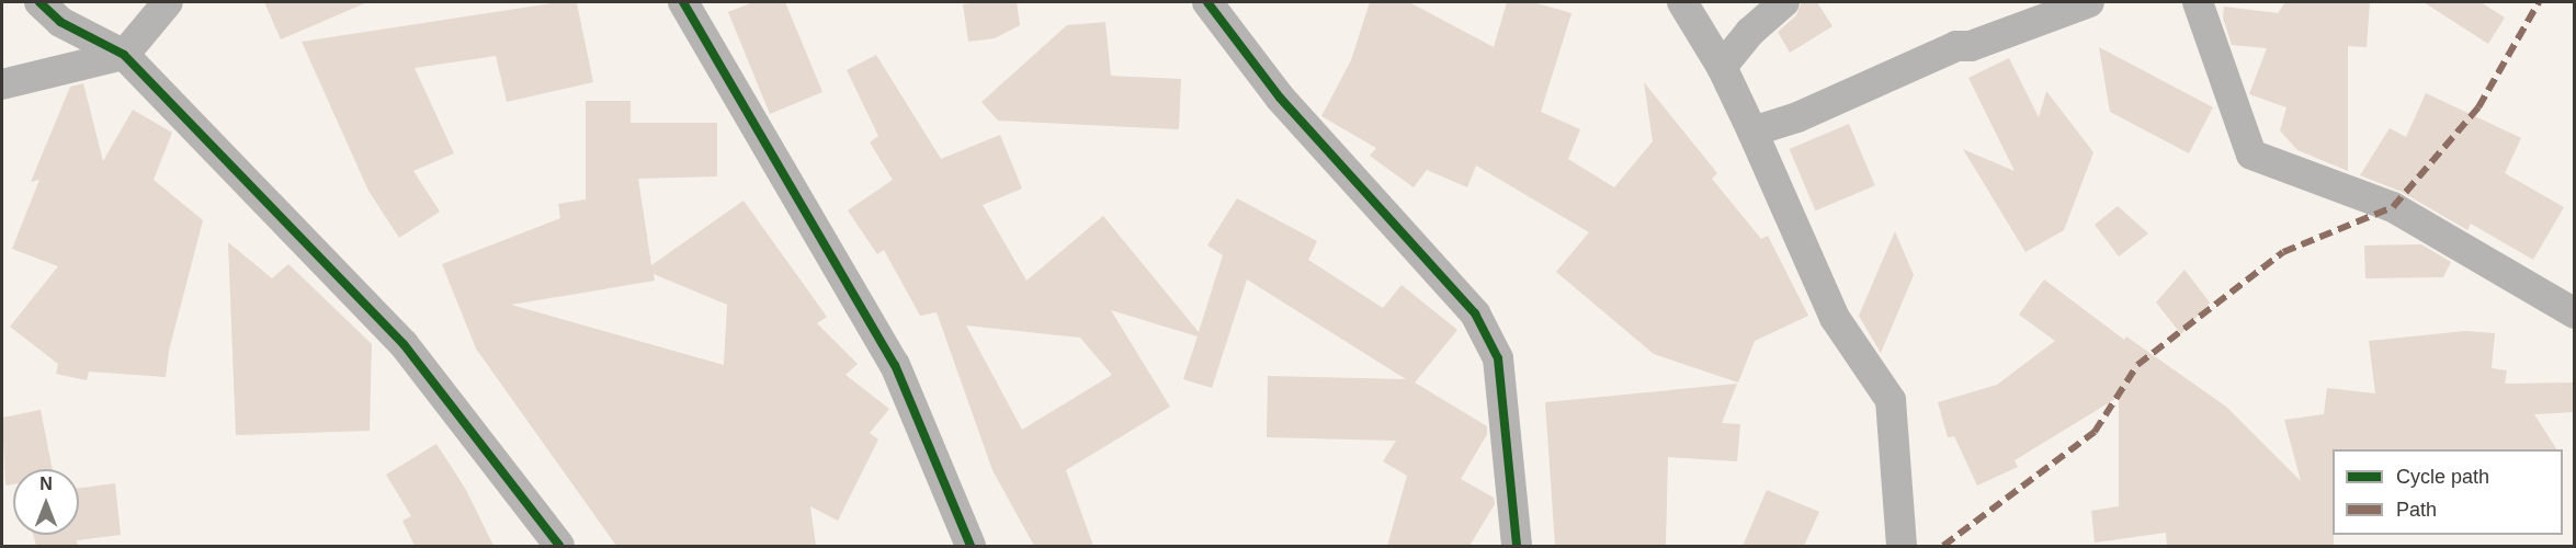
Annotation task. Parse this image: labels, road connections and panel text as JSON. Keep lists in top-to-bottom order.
{
  "legend": ["Cycle path", "Path"],
  "north": "top"
}
